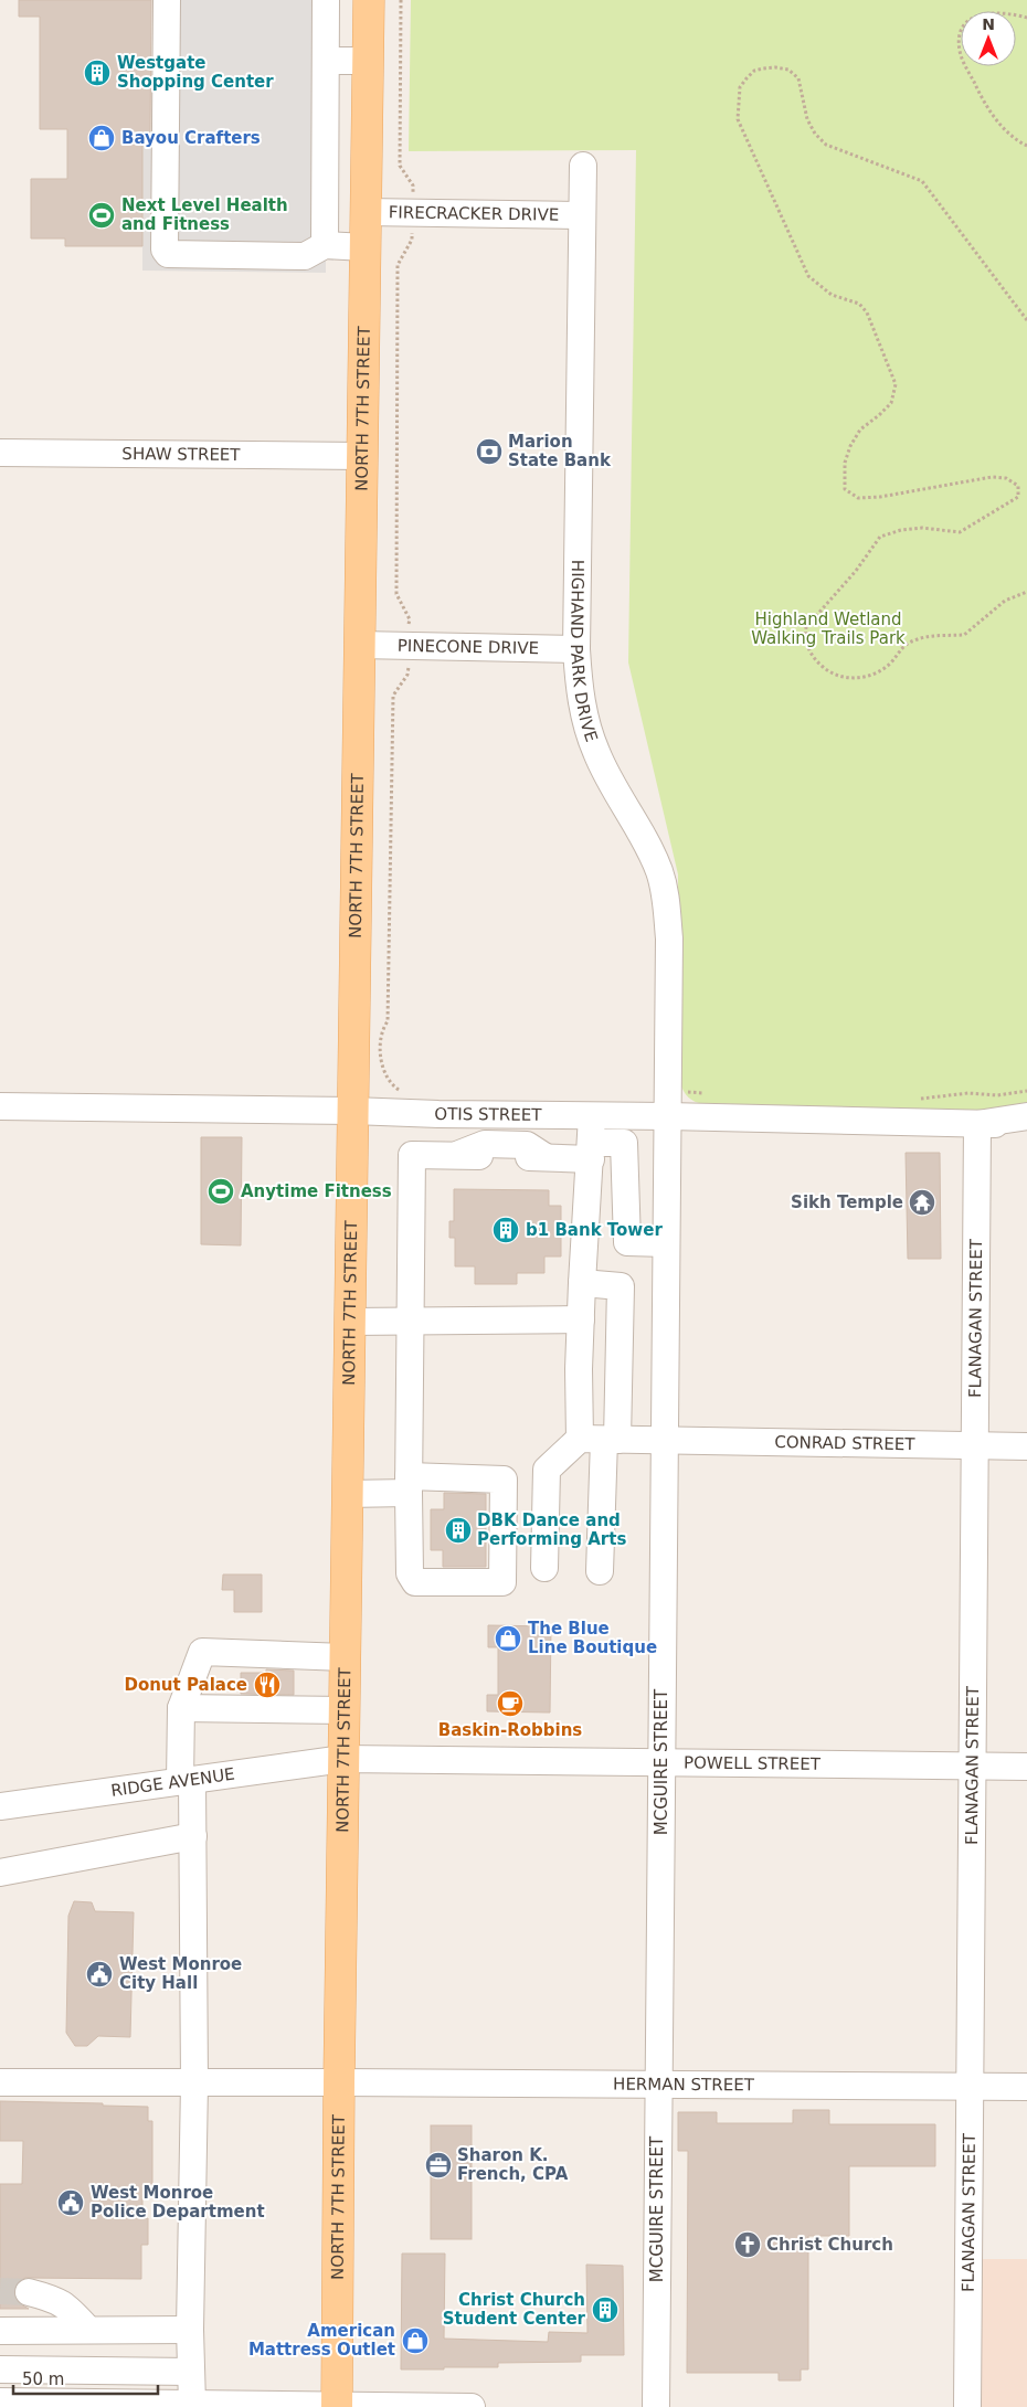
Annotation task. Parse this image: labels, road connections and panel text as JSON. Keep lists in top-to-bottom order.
{
  "streets": {
    "main road": ["NORTH 7TH STREET"],
    "street": [
      "FIRECRACKER DRIVE",
      "SHAW STREET",
      "PINECONE DRIVE",
      "HIGHAND PARK DRIVE",
      "OTIS STREET",
      "FLANAGAN STREET",
      "CONRAD STREET",
      "MCGUIRE STREET",
      "POWELL STREET",
      "RIDGE AVENUE",
      "HERMAN STREET"
    ]
  },
  "crossings": [
    ["FIRECRACKER DRIVE", "NORTH 7TH STREET"],
    ["FIRECRACKER DRIVE", "HIGHAND PARK DRIVE"],
    ["NORTH 7TH STREET", "SHAW STREET"],
    ["NORTH 7TH STREET", "PINECONE DRIVE"],
    ["NORTH 7TH STREET", "OTIS STREET"],
    ["NORTH 7TH STREET", "POWELL STREET"],
    ["NORTH 7TH STREET", "RIDGE AVENUE"],
    ["NORTH 7TH STREET", "HERMAN STREET"],
    ["PINECONE DRIVE", "HIGHAND PARK DRIVE"],
    ["HIGHAND PARK DRIVE", "OTIS STREET"],
    ["HIGHAND PARK DRIVE", "MCGUIRE STREET"],
    ["OTIS STREET", "FLANAGAN STREET"],
    ["OTIS STREET", "MCGUIRE STREET"],
    ["FLANAGAN STREET", "CONRAD STREET"],
    ["FLANAGAN STREET", "POWELL STREET"],
    ["FLANAGAN STREET", "HERMAN STREET"],
    ["CONRAD STREET", "MCGUIRE STREET"],
    ["MCGUIRE STREET", "POWELL STREET"],
    ["MCGUIRE STREET", "HERMAN STREET"],
    ["POWELL STREET", "RIDGE AVENUE"]
  ],
  "parks": ["Highland Wetland Walking Trails Park"],
  "places": {
    "building": [
      "Westgate Shopping Center",
      "b1 Bank Tower",
      "DBK Dance and Performing Arts",
      "Christ Church Student Center"
    ],
    "shop": ["Bayou Crafters", "The Blue Line Boutique", "American Mattress Outlet"],
    "sports": ["Next Level Health and Fitness", "Anytime Fitness"],
    "bank": ["Marion State Bank"],
    "temple": ["Sikh Temple"],
    "restaurant": ["Donut Palace"],
    "cafe": ["Baskin-Robbins"],
    "public building": ["West Monroe City Hall", "West Monroe Police Department"],
    "office": ["Sharon K. French, CPA"],
    "church": ["Christ Church"]
  },
  "scale_bar": "50 m",
  "north": "top"
}
